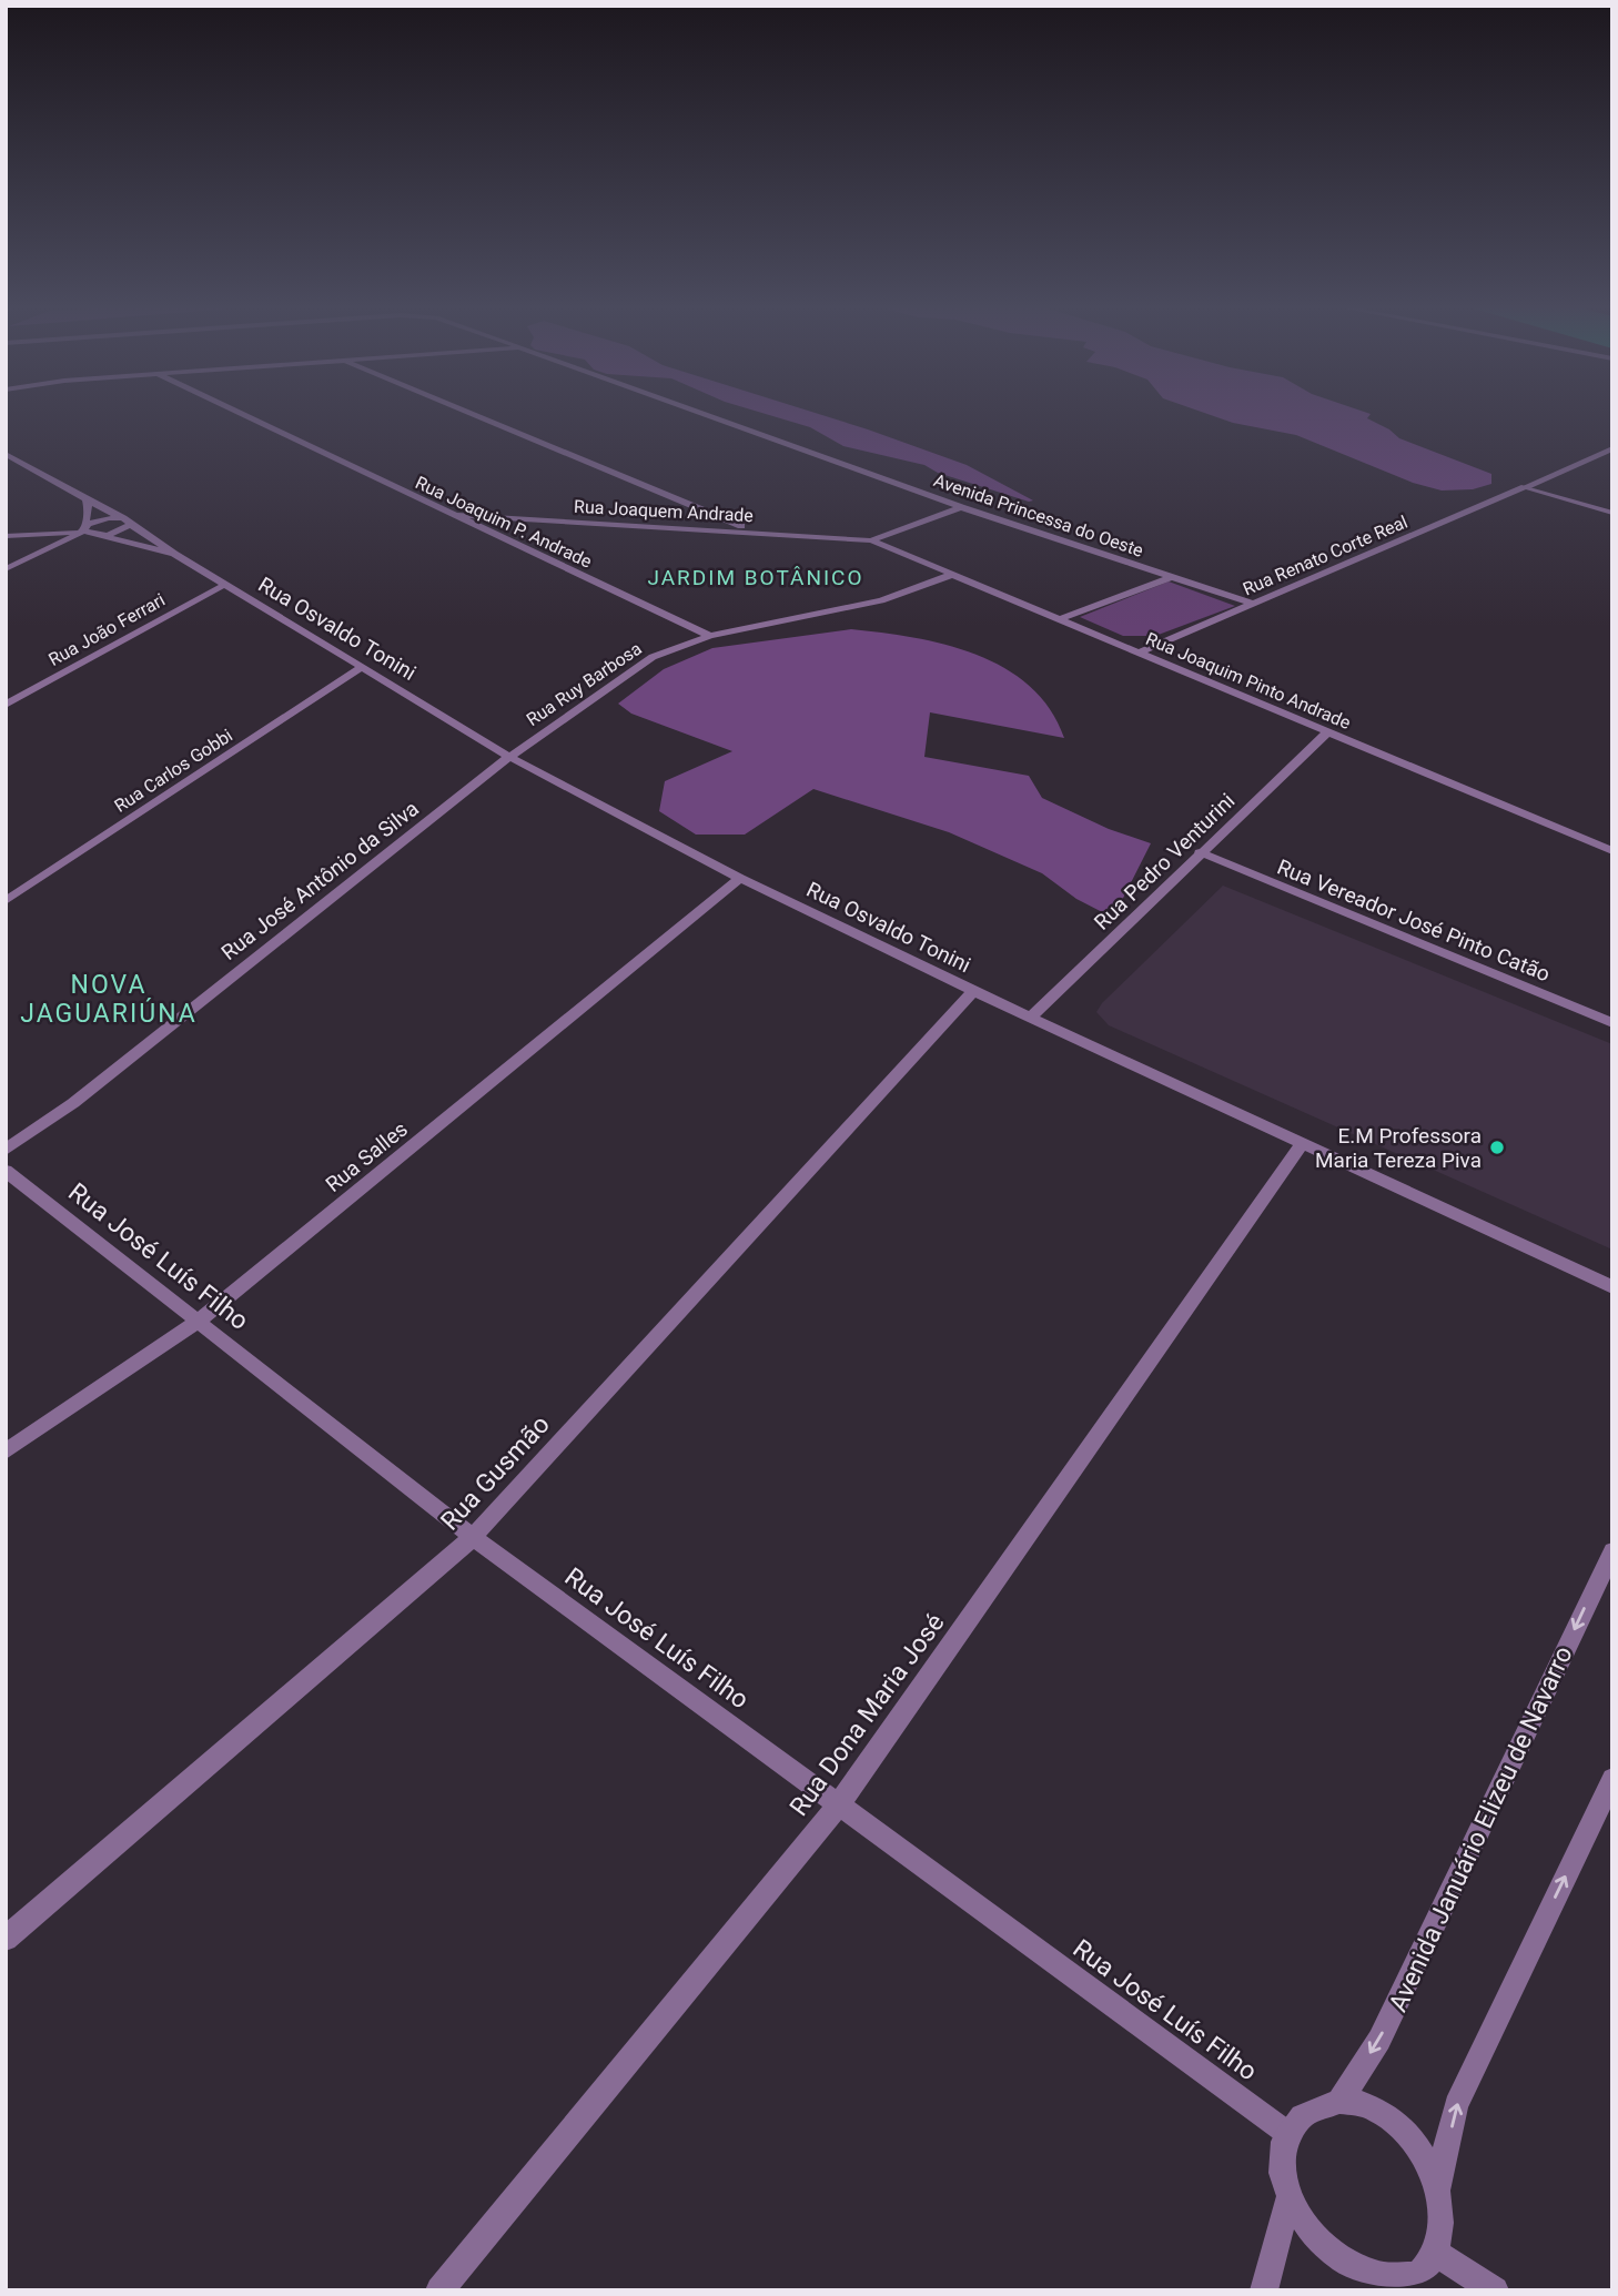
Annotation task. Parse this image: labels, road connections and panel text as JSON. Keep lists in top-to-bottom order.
{
  "streets": {
    "street": [
      "Rua Joaquem Andrade",
      "Avenida Princessa do Oeste",
      "Rua Joaquim P. Andrade",
      "Rua Renato Corte Real",
      "Rua Osvaldo Tonini",
      "Rua João Ferrari",
      "Rua Joaquim Pinto Andrade",
      "Rua Ruy Barbosa",
      "Rua Carlos Gobbi",
      "Rua Pedro Venturini",
      "Rua José Antônio da Silva",
      "Rua Vereador José Pinto Catão",
      "Rua Salles",
      "Rua José Luís Filho",
      "Rua Gusmão",
      "Rua Dona Maria José",
      "Avenida Januário Elizeu de Navarro"
    ]
  },
  "crossings": [
    ["Rua Joaquem Andrade", "Rua Joaquim P. Andrade"],
    ["Rua Joaquem Andrade", "Rua Joaquim Pinto Andrade"],
    ["Avenida Princessa do Oeste", "Rua Renato Corte Real"],
    ["Rua Joaquim P. Andrade", "Rua Ruy Barbosa"],
    ["Rua Renato Corte Real", "Rua Joaquim Pinto Andrade"],
    ["Rua Osvaldo Tonini", "Rua João Ferrari"],
    ["Rua Osvaldo Tonini", "Rua Ruy Barbosa"],
    ["Rua Osvaldo Tonini", "Rua Carlos Gobbi"],
    ["Rua Osvaldo Tonini", "Rua Pedro Venturini"],
    ["Rua Osvaldo Tonini", "Rua José Antônio da Silva"],
    ["Rua Osvaldo Tonini", "Rua Salles"],
    ["Rua Osvaldo Tonini", "Rua Gusmão"],
    ["Rua Osvaldo Tonini", "Rua Dona Maria José"],
    ["Rua Joaquim Pinto Andrade", "Rua Ruy Barbosa"],
    ["Rua Joaquim Pinto Andrade", "Rua Pedro Venturini"],
    ["Rua Ruy Barbosa", "Rua José Antônio da Silva"],
    ["Rua Pedro Venturini", "Rua Vereador José Pinto Catão"],
    ["Rua Salles", "Rua José Luís Filho"],
    ["Rua José Luís Filho", "Rua Gusmão"],
    ["Rua José Luís Filho", "Rua Dona Maria José"],
    ["Rua José Luís Filho", "Avenida Januário Elizeu de Navarro"]
  ],
  "districts": ["JARDIM BOTÂNICO", "NOVA JAGUARIÚNA"],
  "places": ["E.M Professora Maria Tereza Piva"]
}
